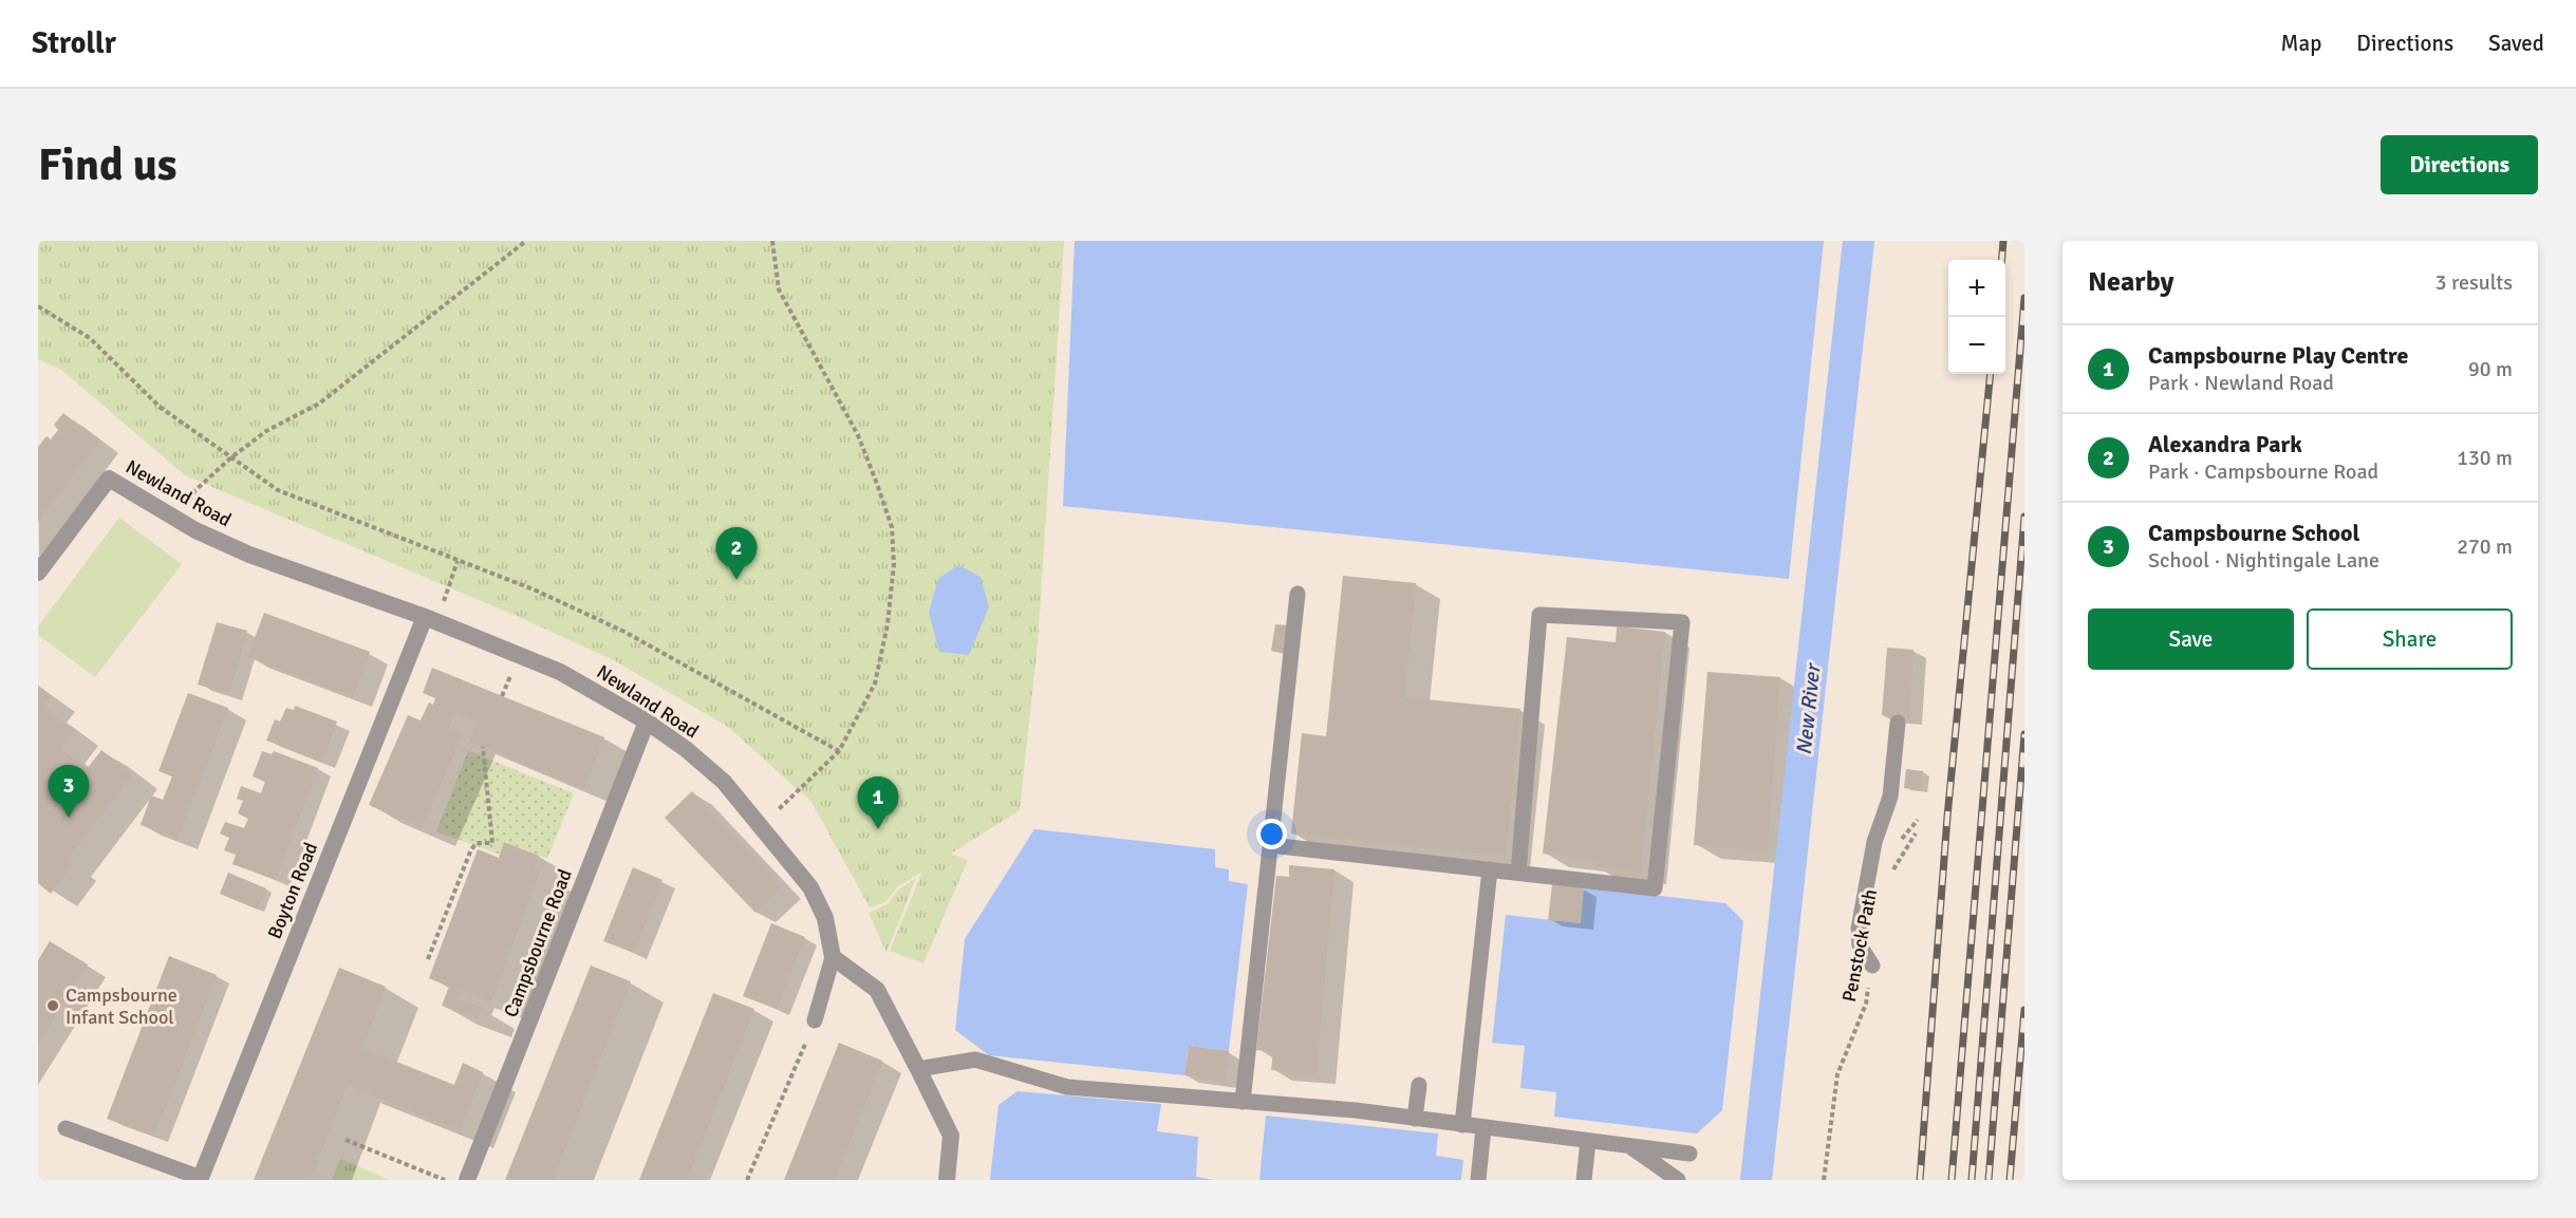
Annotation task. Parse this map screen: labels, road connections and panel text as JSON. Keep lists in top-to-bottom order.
{
  "streets": {
    "street": ["Newland Road", "Boyton Road", "Campsbourne Road"],
    "path": ["Penstock Path"]
  },
  "crossings": [
    ["Newland Road", "Boyton Road"],
    ["Newland Road", "Campsbourne Road"]
  ],
  "water": ["New River"],
  "places": ["Campsbourne Infant School"],
  "page": {
    "header": "Strollr",
    "nav": ["Map", "Directions", "Saved"],
    "buttons": [
      "Directions",
      ["Save", "Share"]
    ],
    "title": "Find us",
    "heading": ["Nearby", "3 results"],
    "map_buttons": ["+", "−"],
    "list": [
      {
        "mark": "1",
        "name": "Campsbourne Play Centre",
        "note": "Park · Newland Road",
        "value": "90 m"
      },
      {
        "mark": "2",
        "name": "Alexandra Park",
        "note": "Park · Campsbourne Road",
        "value": "130 m"
      },
      {
        "mark": "3",
        "name": "Campsbourne School",
        "note": "School · Nightingale Lane",
        "value": "270 m"
      }
    ],
    "pins": ["2", "3", "1"]
  }
}
